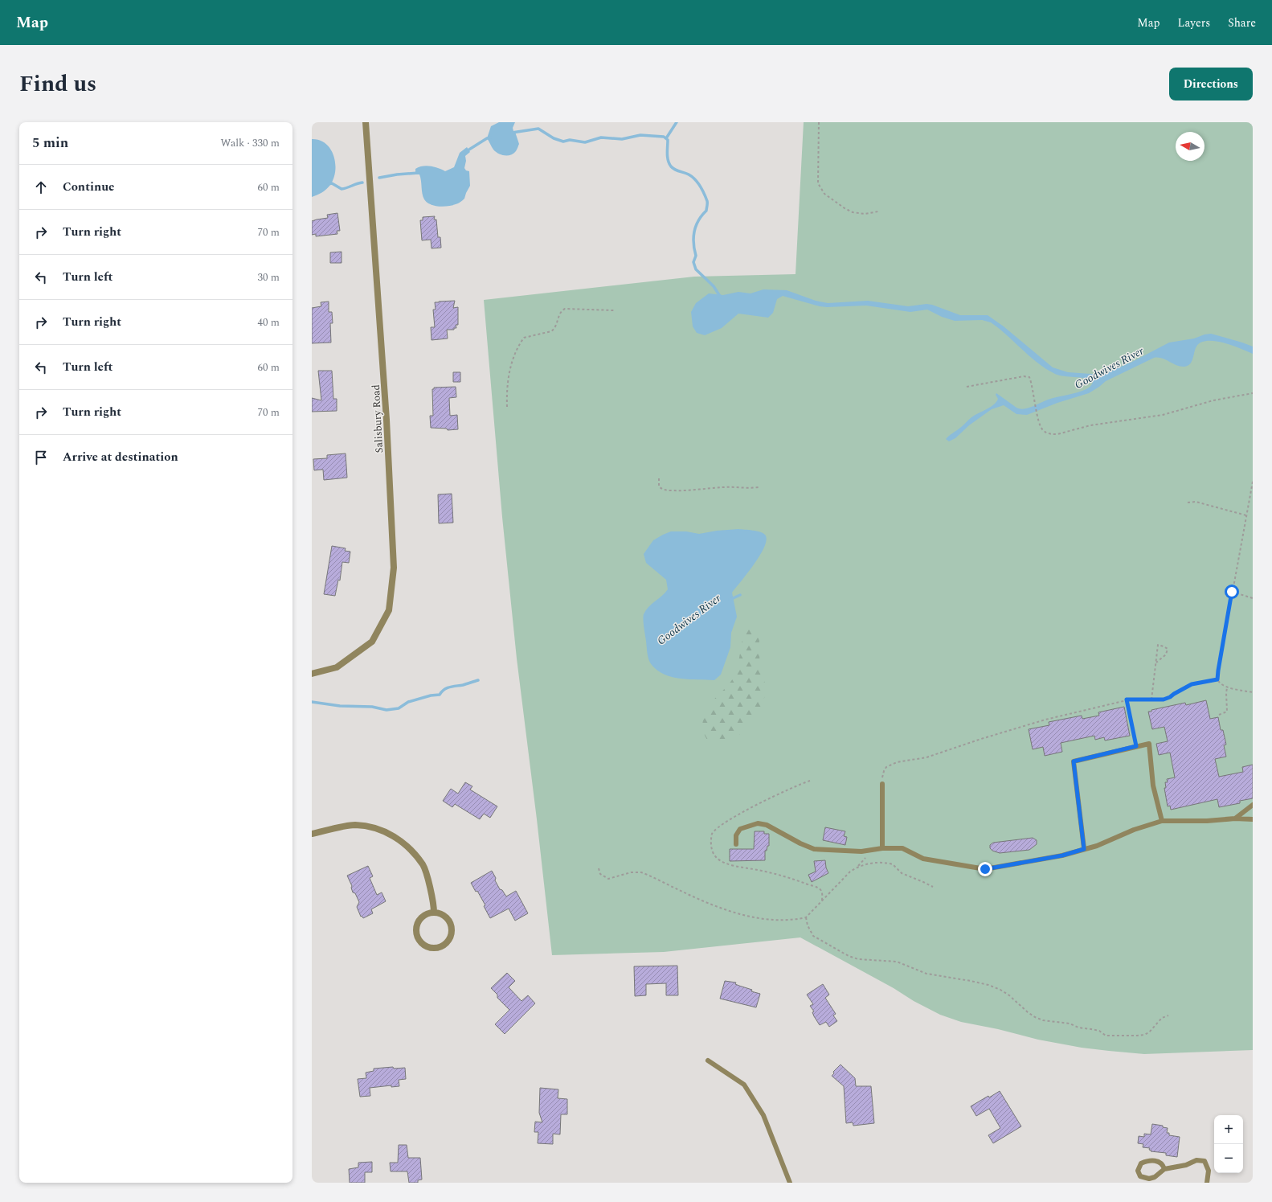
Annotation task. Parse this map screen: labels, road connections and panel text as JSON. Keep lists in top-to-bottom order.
{
  "streets": {
    "street": ["Salisbury Road"]
  },
  "water": ["Goodwives River"],
  "north": "left",
  "page": {
    "header": "Map",
    "nav": ["Map", "Layers", "Share"],
    "title": "Find us",
    "buttons": "Directions",
    "heading": ["5 min", "Walk · 330 m"],
    "list": [
      ["Continue", "60 m"],
      ["Turn right", "70 m"],
      ["Turn left", "30 m"],
      ["Turn right", "40 m"],
      ["Turn left", "60 m"],
      ["Turn right", "70 m"],
      "Arrive at destination"
    ],
    "map_buttons": ["+", "−"]
  }
}
